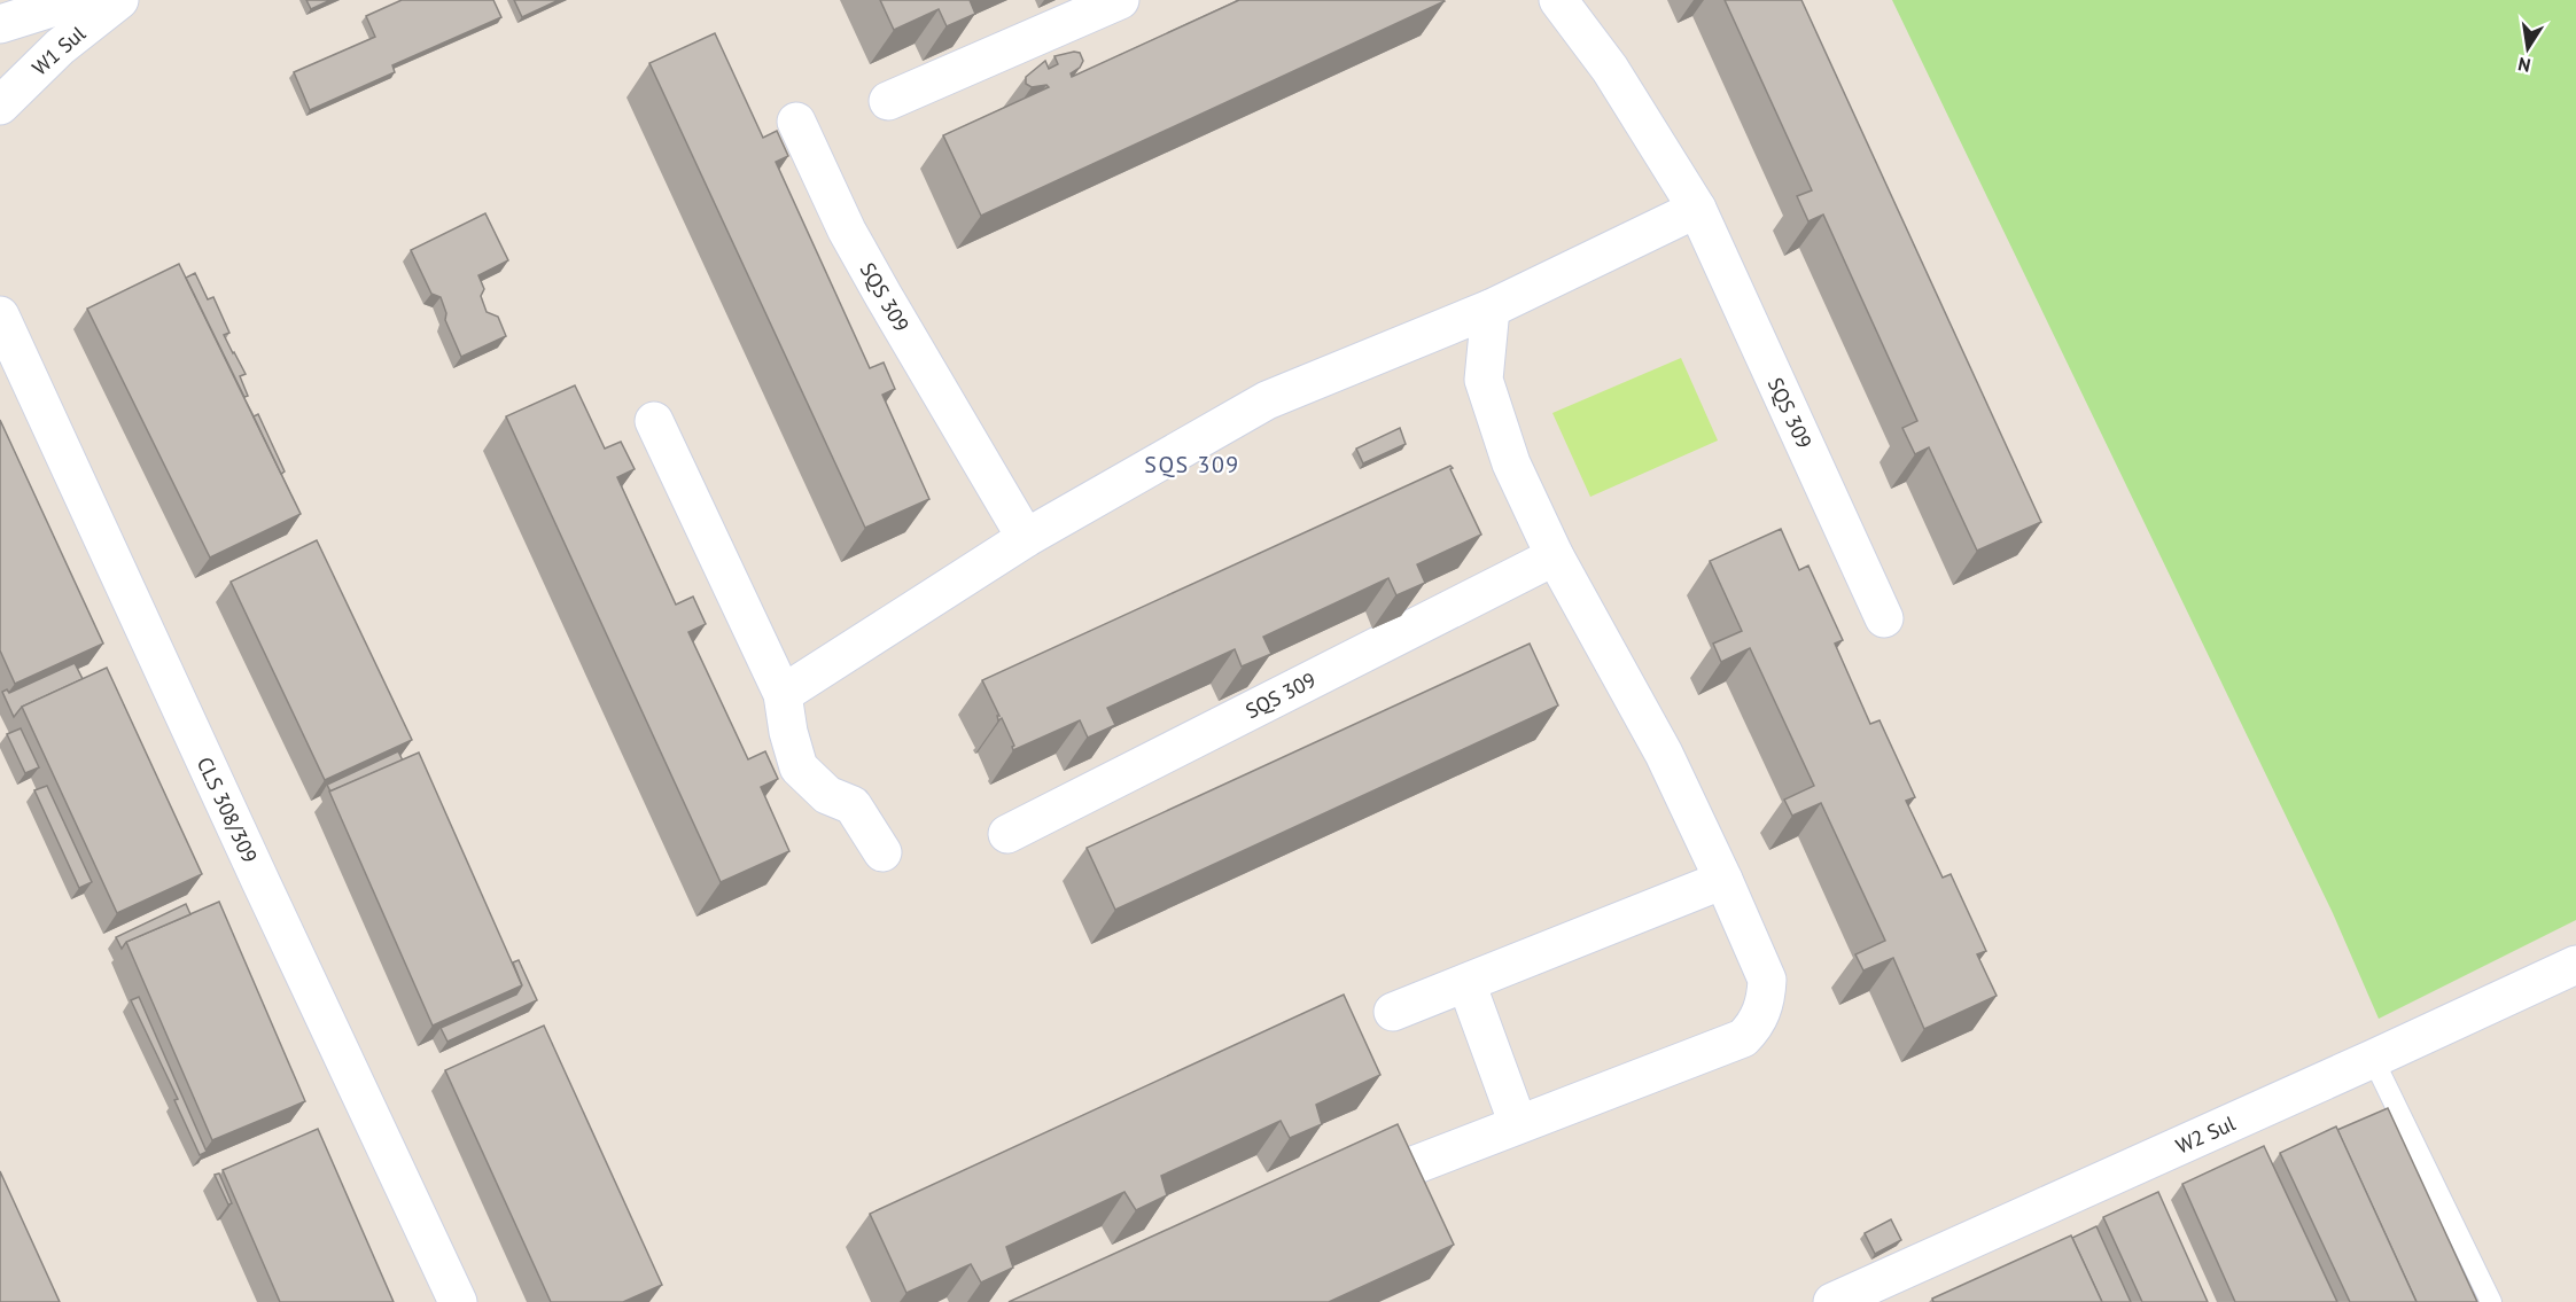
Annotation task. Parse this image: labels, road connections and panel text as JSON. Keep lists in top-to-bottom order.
{
  "streets": {
    "street": [
      "W1 Sul",
      "SQS 309",
      "CLS 308/309",
      "W2 Sul"
    ]
  },
  "districts": ["SQS 309"],
  "north": "bottom"
}
